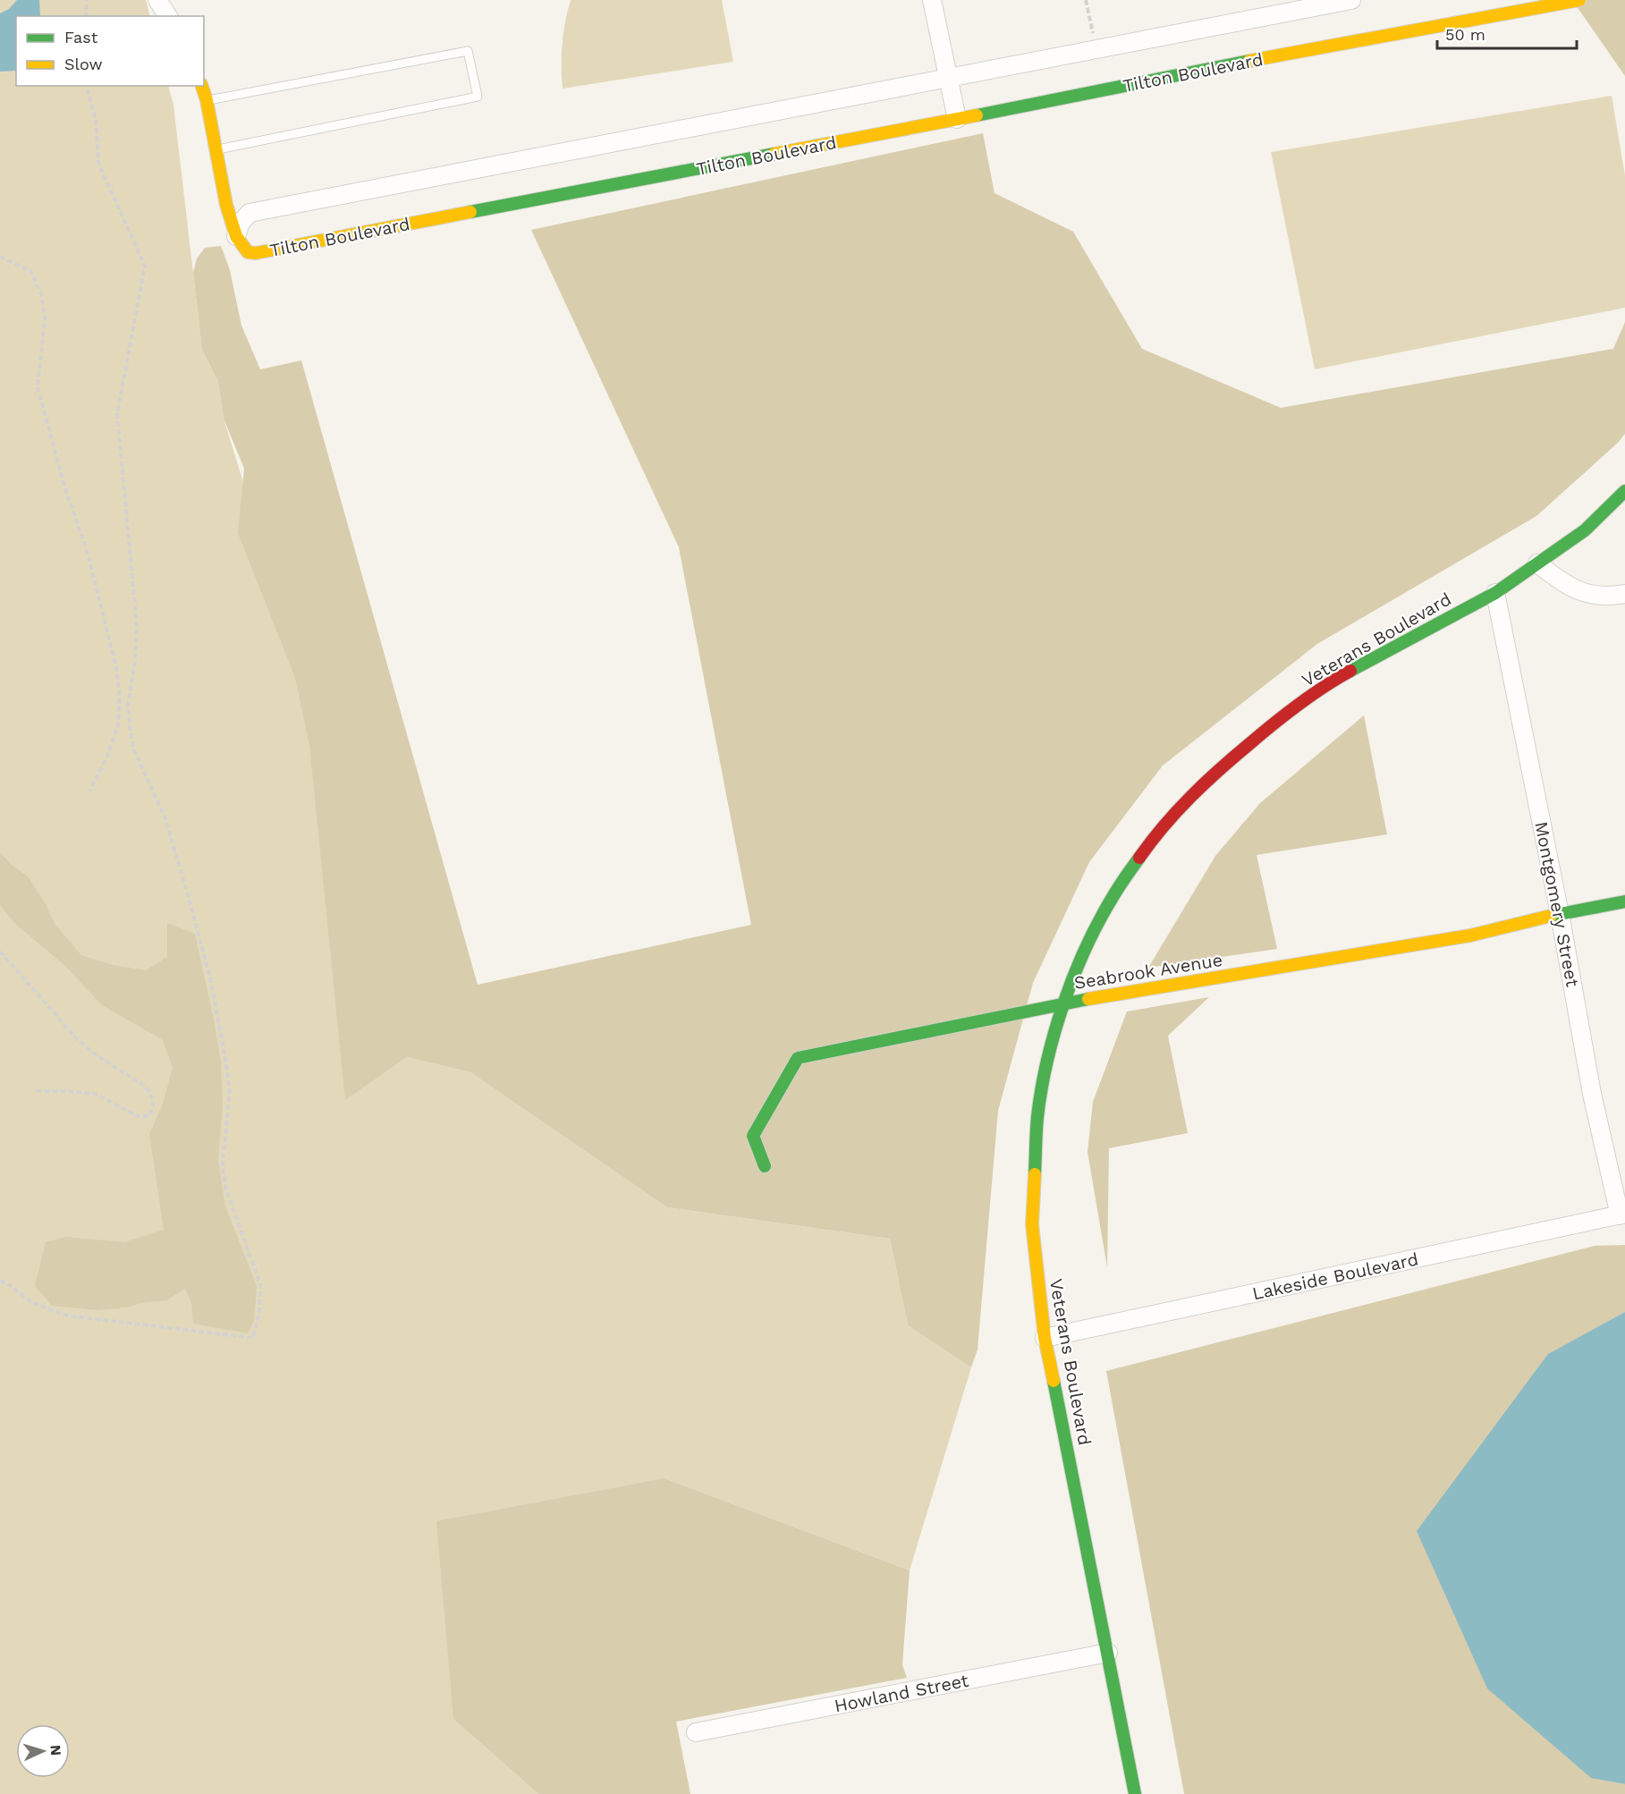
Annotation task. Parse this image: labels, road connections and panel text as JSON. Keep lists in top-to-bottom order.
{
  "streets": {
    "street": [
      "Tilton Boulevard",
      "Veterans Boulevard",
      "Montgomery Street",
      "Seabrook Avenue",
      "Lakeside Boulevard",
      "Howland Street"
    ]
  },
  "crossings": [
    ["Veterans Boulevard", "Montgomery Street"],
    ["Veterans Boulevard", "Seabrook Avenue"],
    ["Veterans Boulevard", "Lakeside Boulevard"],
    ["Veterans Boulevard", "Howland Street"],
    ["Montgomery Street", "Seabrook Avenue"],
    ["Montgomery Street", "Lakeside Boulevard"]
  ],
  "legend": ["Fast", "Slow"],
  "scale_bar": "50 m",
  "north": "right"
}
